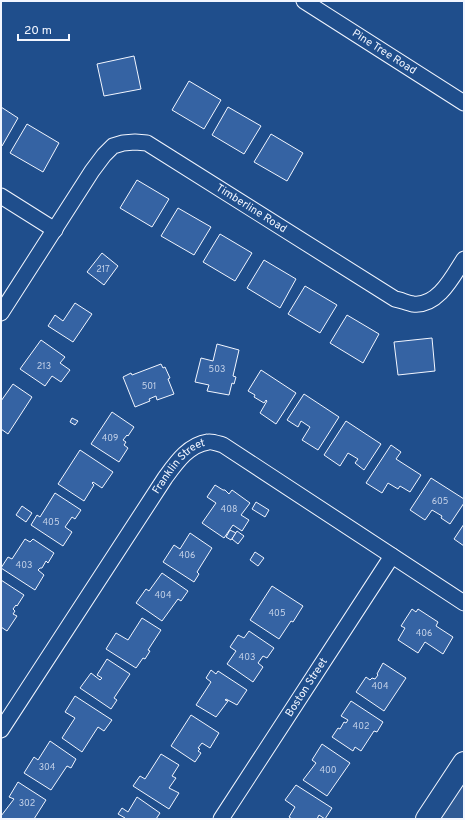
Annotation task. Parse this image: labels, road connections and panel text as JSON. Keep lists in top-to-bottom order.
{
  "streets": {
    "street": [
      "Pine Tree Road",
      "Timberline Road",
      "Franklin Street",
      "Boston Street"
    ]
  },
  "crossings": [
    ["Franklin Street", "Boston Street"]
  ],
  "house_numbers": [
    "217",
    "213",
    "503",
    "501",
    "409",
    "605",
    "408",
    "405",
    "406",
    "403",
    "404",
    "405",
    "406",
    "403",
    "404",
    "402",
    "304",
    "400",
    "302"
  ],
  "scale_bar": "20 m"
}
